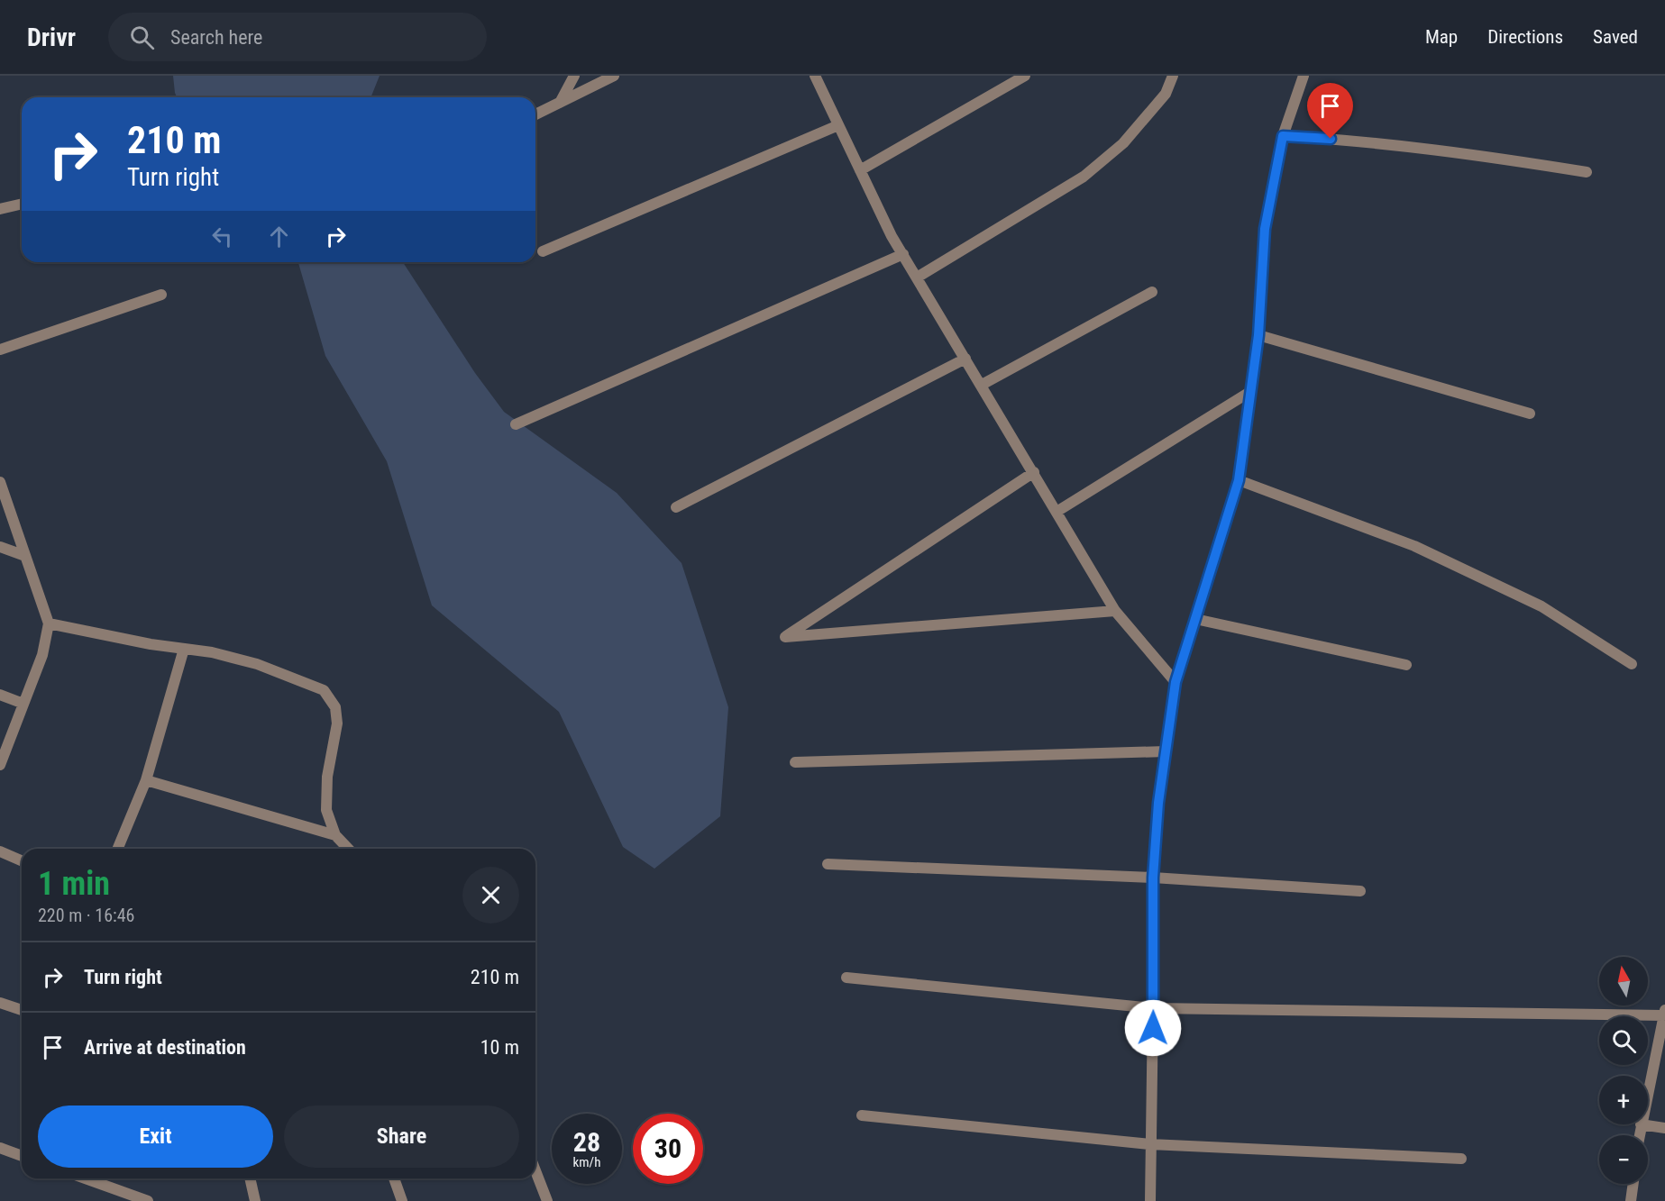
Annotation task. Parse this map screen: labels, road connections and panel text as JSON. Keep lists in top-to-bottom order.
{
  "north": "top",
  "page": {
    "header": "Drivr",
    "search": "Search here",
    "nav": ["Map", "Directions", "Saved"],
    "turn": ["210 m", "Turn right"],
    "heading": ["1 min", "220 m · 16:46"],
    "list": [
      {
        "name": "Turn right",
        "value": "210 m"
      },
      {
        "name": "Arrive at destination",
        "value": "10 m"
      }
    ],
    "map_buttons": ["+", "−"],
    "buttons": ["Exit", "Share"],
    "speed": "28 km/h",
    "limit": "30"
  }
}
